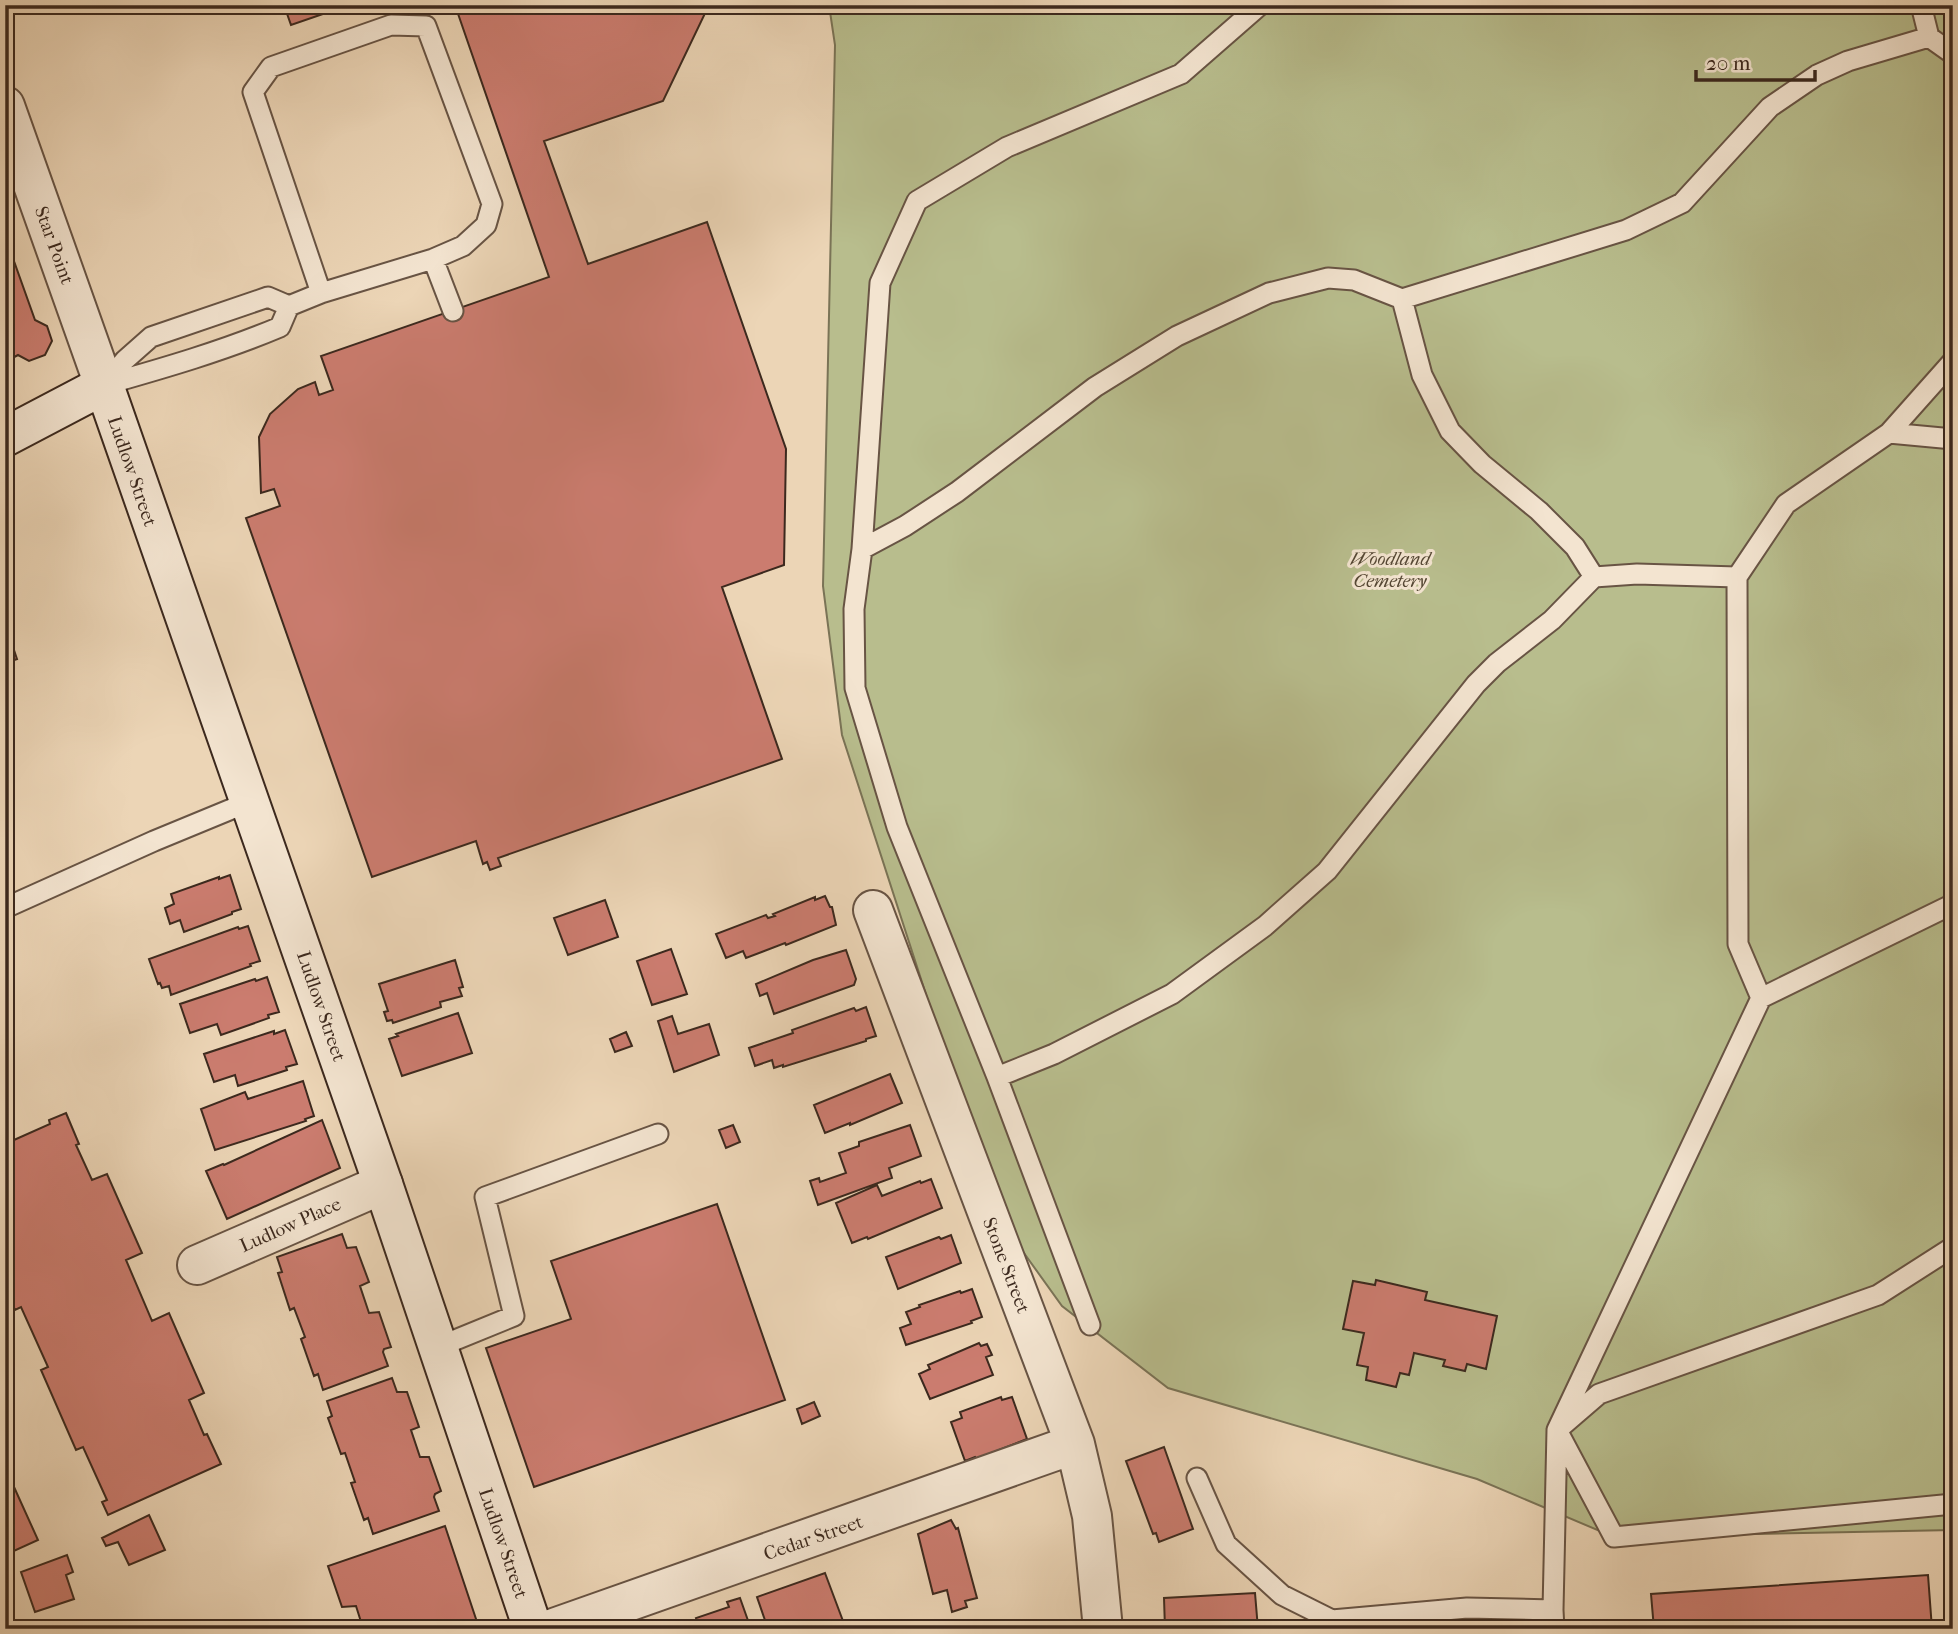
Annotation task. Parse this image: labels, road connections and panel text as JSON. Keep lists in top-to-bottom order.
{
  "streets": {
    "street": [
      "Star Point",
      "Ludlow Street",
      "Ludlow Place",
      "Stone Street",
      "Cedar Street"
    ]
  },
  "crossings": [
    ["Star Point", "Ludlow Street"],
    ["Ludlow Street", "Ludlow Place"],
    ["Stone Street", "Cedar Street"]
  ],
  "parks": ["Woodland Cemetery"],
  "scale_bar": "20 m"
}
